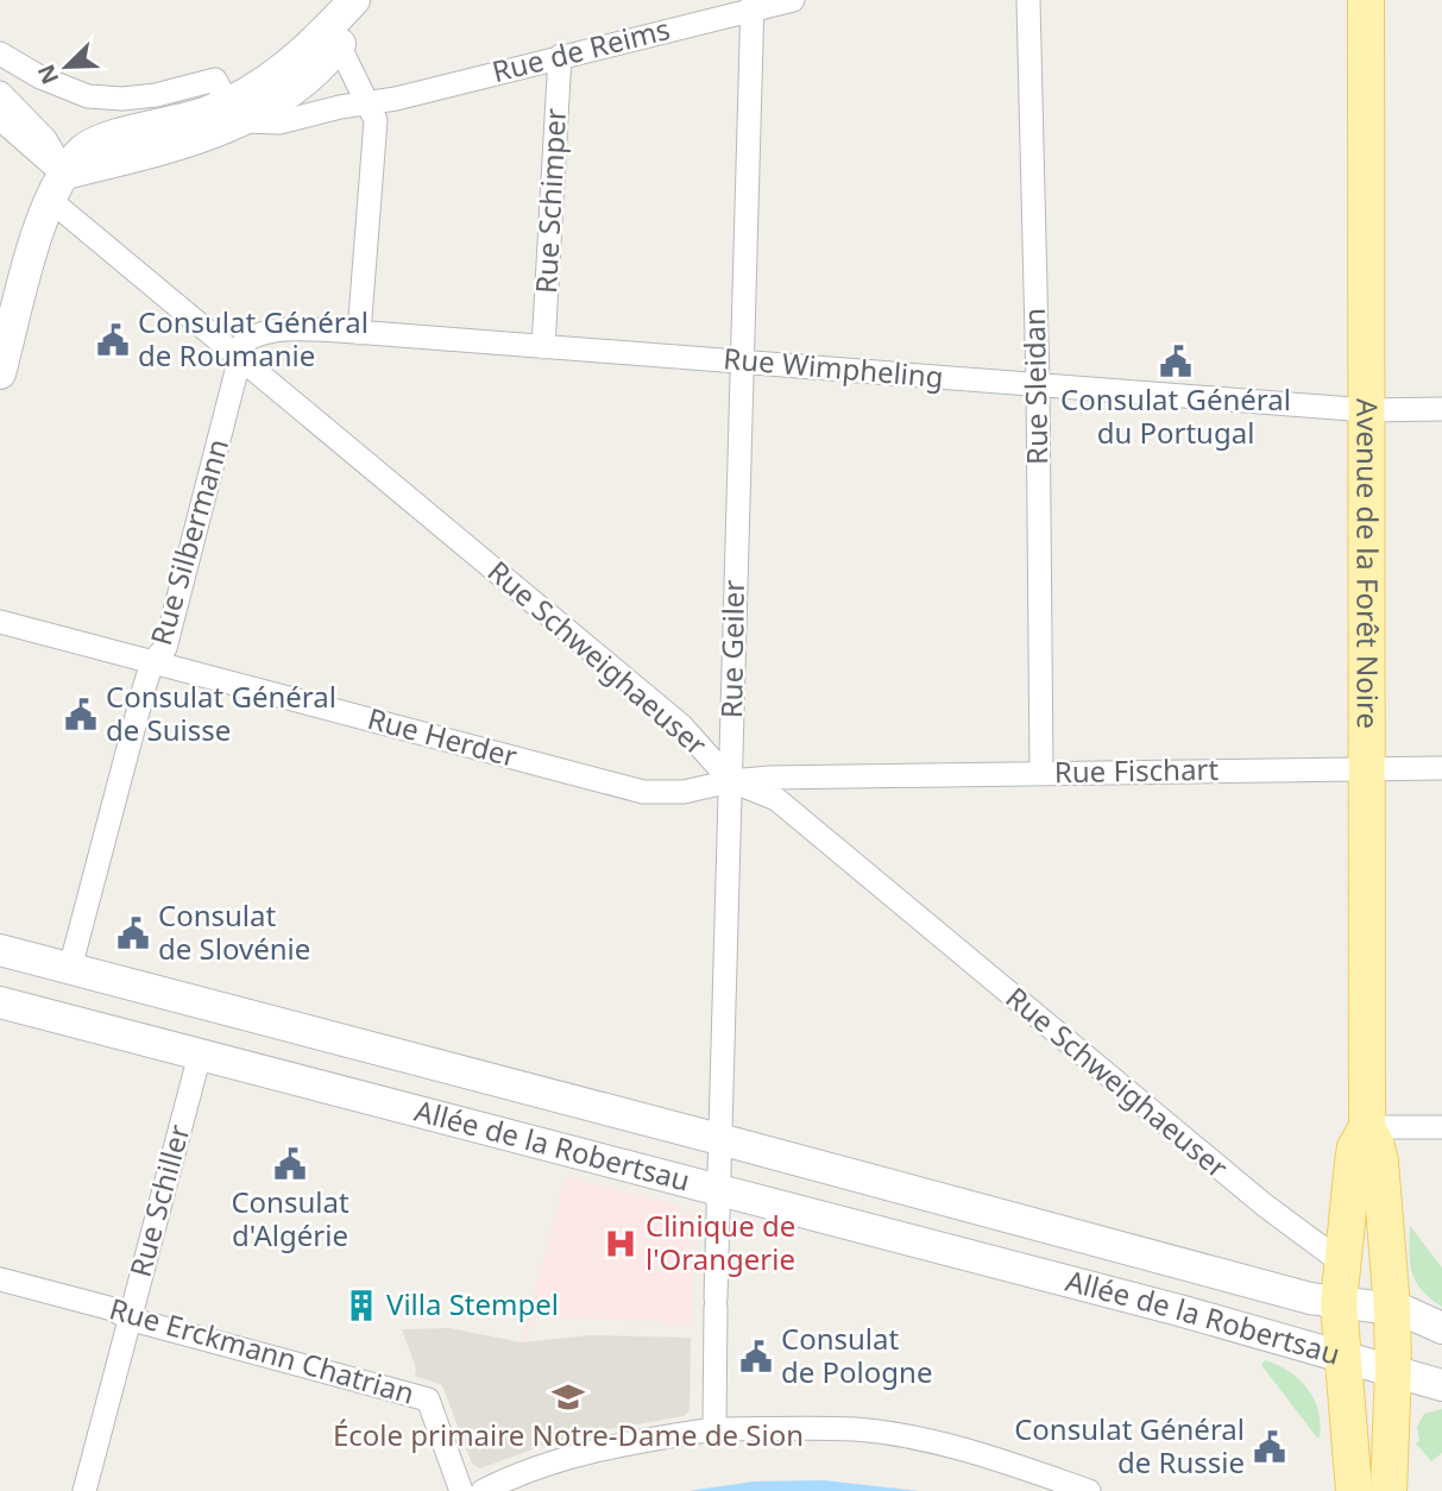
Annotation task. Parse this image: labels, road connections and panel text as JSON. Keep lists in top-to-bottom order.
{
  "streets": {
    "main road": ["Avenue de la Forêt Noire", "Allée de la Robertsau"],
    "street": [
      "Rue de Reims",
      "Rue Schimper",
      "Rue Wimpheling",
      "Rue Sleidan",
      "Rue Silbermann",
      "Rue Geiler",
      "Rue Schweighaeuser",
      "Rue Herder",
      "Rue Fischart",
      "Rue Schiller",
      "Rue Erckmann Chatrian"
    ]
  },
  "crossings": [
    ["Rue de Reims", "Rue Schimper"],
    ["Rue de Reims", "Rue Geiler"],
    ["Rue Schimper", "Rue Wimpheling"],
    ["Rue Wimpheling", "Rue Sleidan"],
    ["Rue Wimpheling", "Rue Silbermann"],
    ["Rue Wimpheling", "Avenue de la Forêt Noire"],
    ["Rue Wimpheling", "Rue Geiler"],
    ["Rue Wimpheling", "Rue Schweighaeuser"],
    ["Rue Sleidan", "Rue Fischart"],
    ["Rue Silbermann", "Rue Schweighaeuser"],
    ["Rue Silbermann", "Rue Herder"],
    ["Rue Silbermann", "Allée de la Robertsau"],
    ["Avenue de la Forêt Noire", "Rue Schweighaeuser"],
    ["Avenue de la Forêt Noire", "Rue Fischart"],
    ["Avenue de la Forêt Noire", "Allée de la Robertsau"],
    ["Rue Geiler", "Rue Schweighaeuser"],
    ["Rue Geiler", "Rue Herder"],
    ["Rue Geiler", "Rue Fischart"],
    ["Rue Geiler", "Allée de la Robertsau"],
    ["Rue Schweighaeuser", "Rue Herder"],
    ["Rue Schweighaeuser", "Rue Fischart"],
    ["Rue Herder", "Rue Fischart"],
    ["Allée de la Robertsau", "Rue Schiller"],
    ["Rue Schiller", "Rue Erckmann Chatrian"]
  ],
  "places": {
    "public building": [
      "Consulat Général de Roumanie",
      "Consulat Général du Portugal",
      "Consulat Général de Suisse",
      "Consulat de Slovénie",
      "Consulat d'Algérie",
      "Consulat de Pologne",
      "Consulat Général de Russie"
    ],
    "hospital": ["Clinique de l'Orangerie"],
    "building": ["Villa Stempel"],
    "school or university": ["École primaire Notre-Dame de Sion"]
  },
  "north": "bottom left"
}
